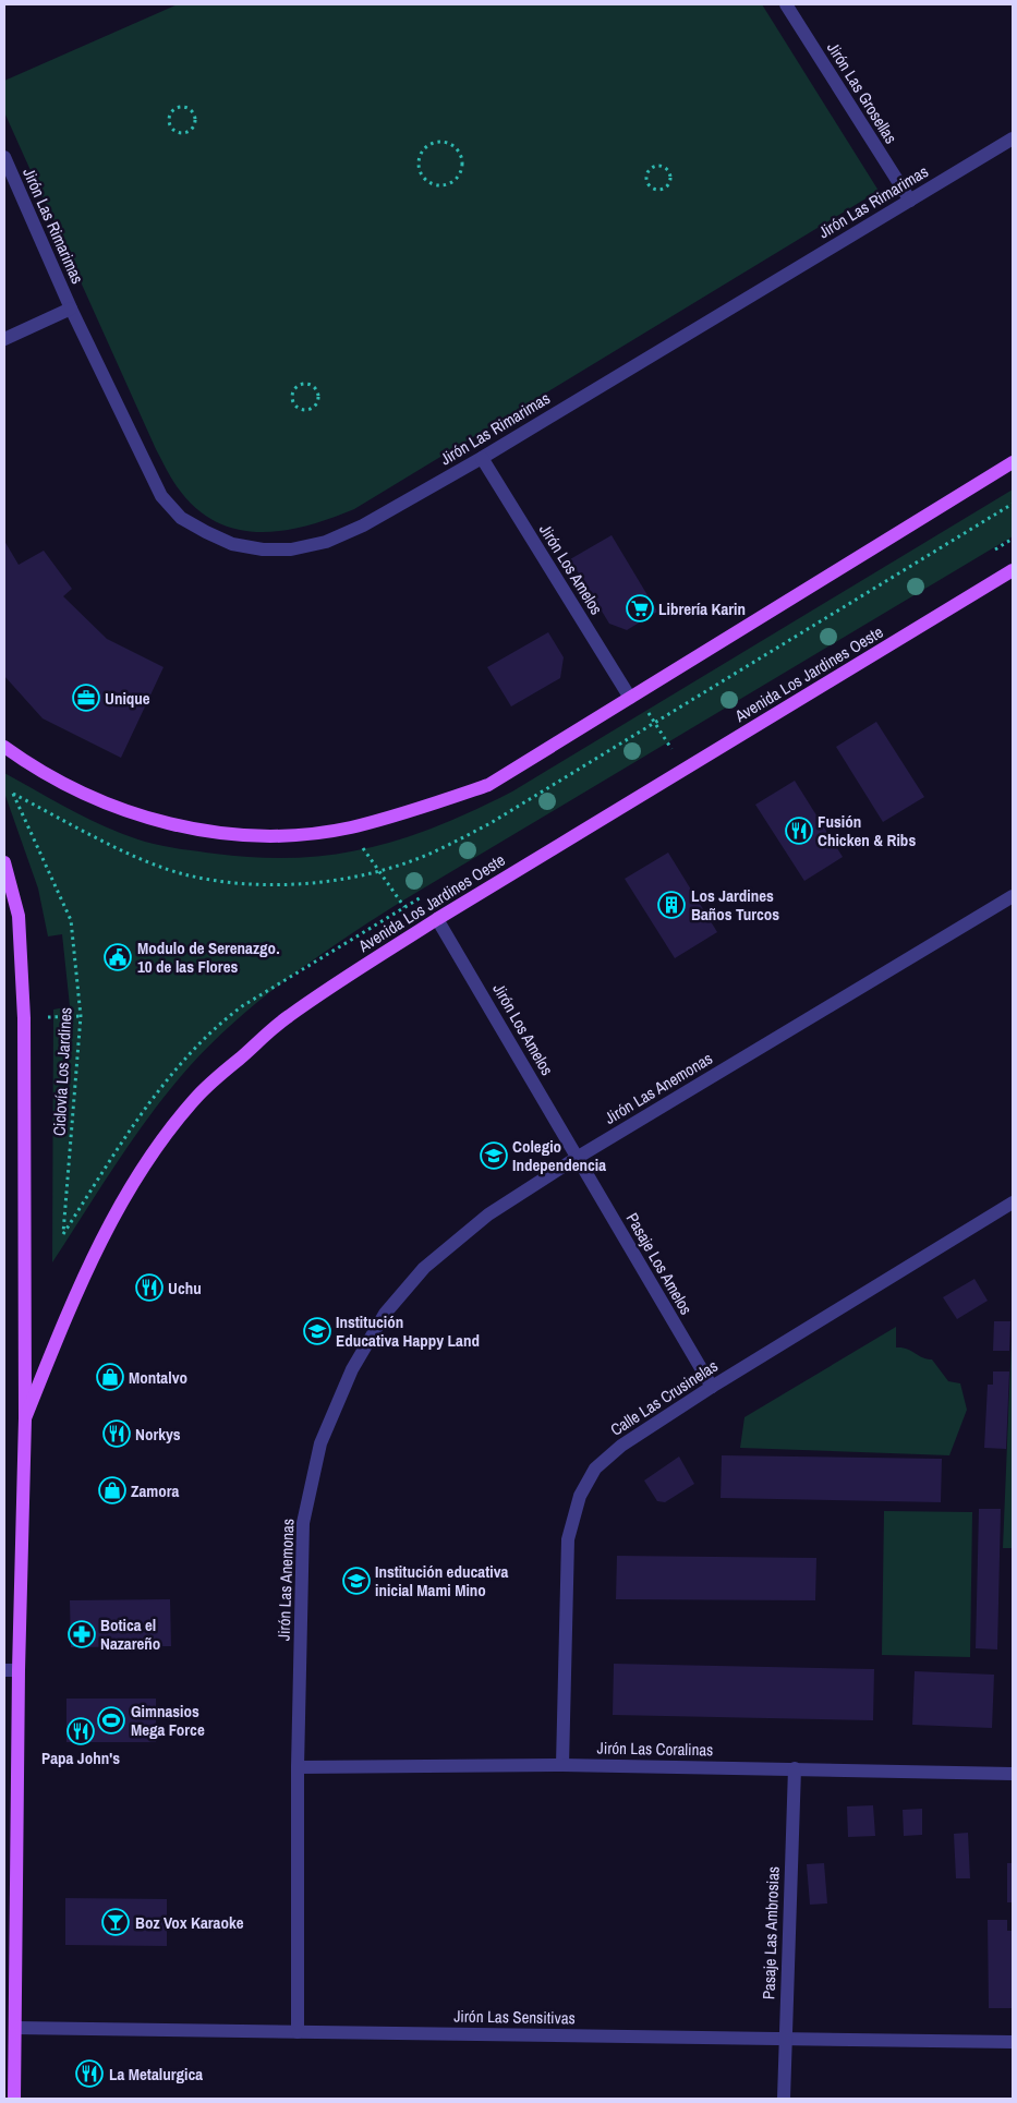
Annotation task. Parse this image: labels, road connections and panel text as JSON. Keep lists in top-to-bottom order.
{
  "streets": {
    "main road": ["Avenida Los Jardines Oeste"],
    "street": [
      "Jirón Las Grosellas",
      "Jirón Las Rimarimas",
      "Jirón Los Amelos",
      "Jirón Las Anemonas",
      "Pasaje Los Amelos",
      "Calle Las Crusinelas",
      "Jirón Las Coralinas",
      "Pasaje Las Ambrosias",
      "Jirón Las Sensitivas"
    ],
    "path": ["Ciclovía Los Jardines"]
  },
  "crossings": [
    ["Jirón Las Grosellas", "Jirón Las Rimarimas"],
    ["Jirón Las Rimarimas", "Jirón Los Amelos"],
    ["Jirón Los Amelos", "Avenida Los Jardines Oeste"],
    ["Jirón Los Amelos", "Jirón Las Anemonas"],
    ["Jirón Los Amelos", "Pasaje Los Amelos"],
    ["Jirón Las Anemonas", "Pasaje Los Amelos"],
    ["Jirón Las Anemonas", "Jirón Las Coralinas"],
    ["Jirón Las Anemonas", "Jirón Las Sensitivas"],
    ["Pasaje Los Amelos", "Calle Las Crusinelas"],
    ["Calle Las Crusinelas", "Jirón Las Coralinas"],
    ["Jirón Las Coralinas", "Pasaje Las Ambrosias"],
    ["Pasaje Las Ambrosias", "Jirón Las Sensitivas"]
  ],
  "places": {
    "supermarket": ["Librería Karin"],
    "office": ["Unique"],
    "restaurant": [
      "Fusión Chicken & Ribs",
      "Uchu",
      "Norkys",
      "Papa John's",
      "La Metalurgica"
    ],
    "building": ["Los Jardines Baños Turcos"],
    "public building": ["Modulo de Serenazgo. 10 de las Flores"],
    "school or university": ["Colegio Independencia", "Institución Educativa Happy Land", "Institución educativa inicial Mami Mino"],
    "shop": ["Montalvo", "Zamora"],
    "pharmacy": ["Botica el Nazareño"],
    "sports": ["Gimnasios Mega Force"],
    "bar": ["Boz Vox Karaoke"]
  }
}
